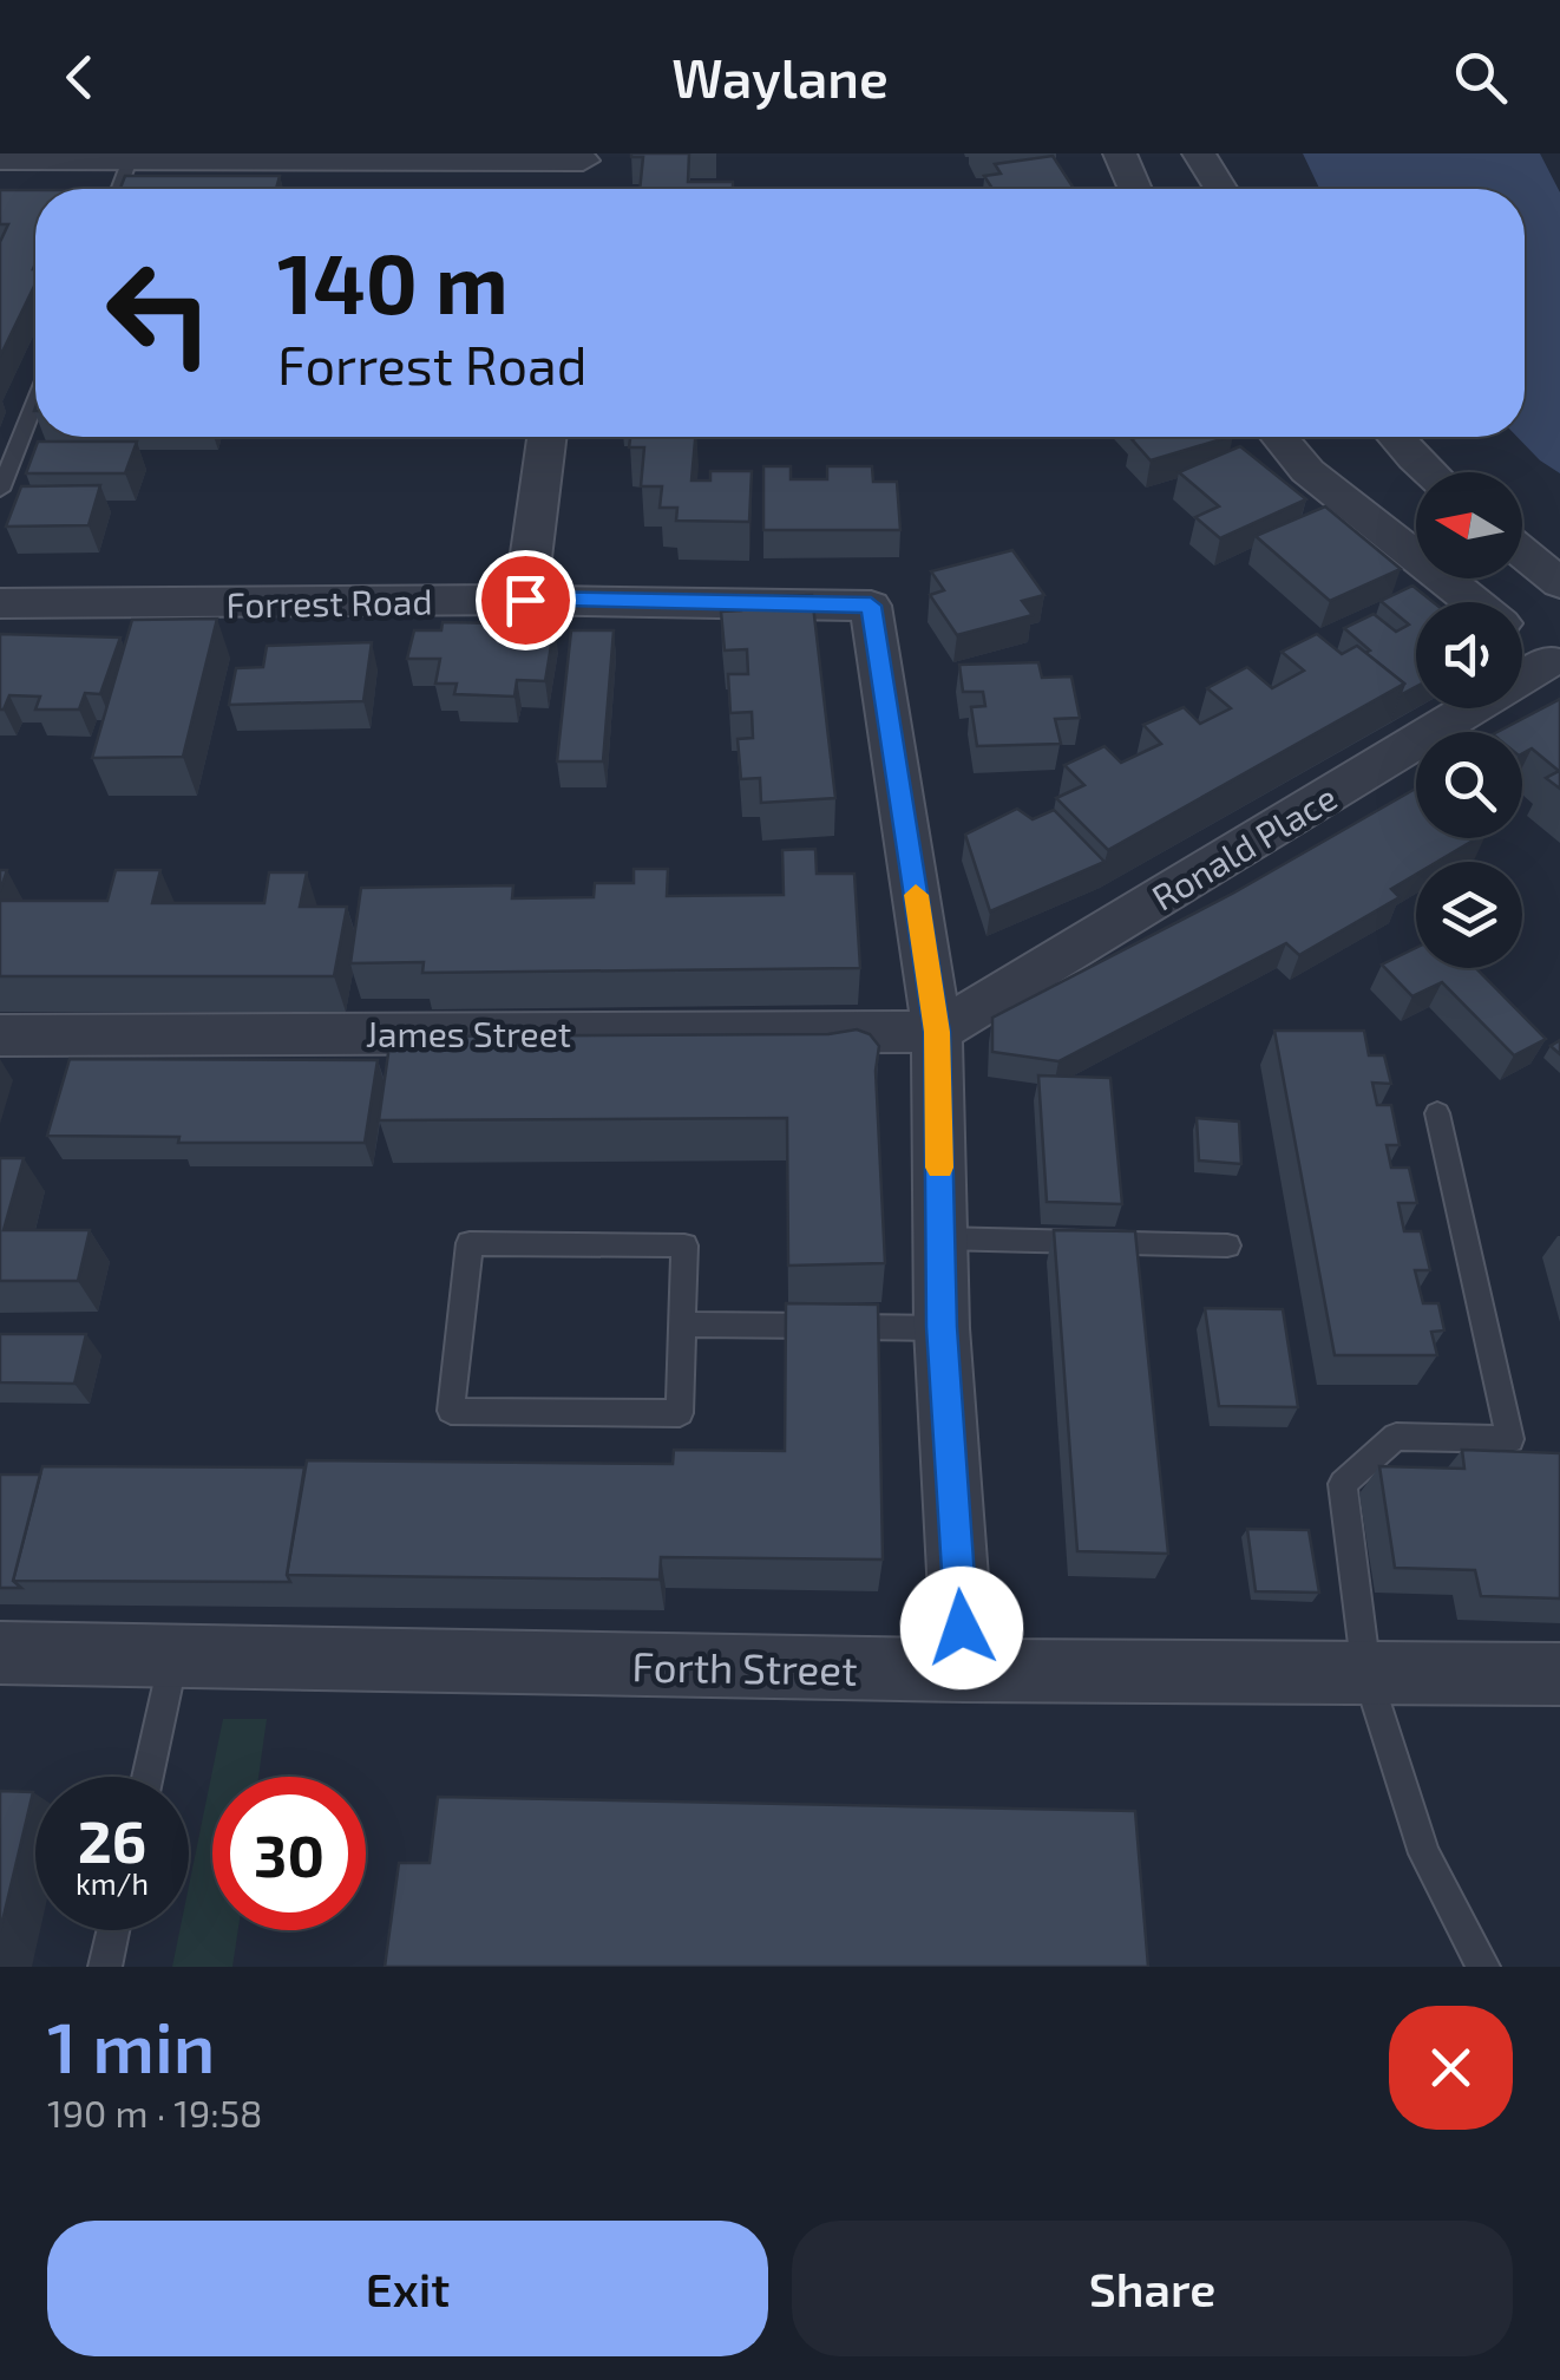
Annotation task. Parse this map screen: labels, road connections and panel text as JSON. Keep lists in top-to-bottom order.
{
  "streets": {
    "street": [
      "Forrest Road",
      "Ronald Place",
      "James Street",
      "Forth Street"
    ]
  },
  "crossings": [
    ["Forrest Road", "Ronald Place"],
    ["Forrest Road", "James Street"],
    ["Ronald Place", "James Street"]
  ],
  "north": "left",
  "page": {
    "header": "Waylane",
    "turn": ["140 m", "Forrest Road"],
    "speed": "26 km/h",
    "limit": "30",
    "heading": ["1 min", "190 m · 19:58"],
    "buttons": ["Exit", "Share"]
  }
}
